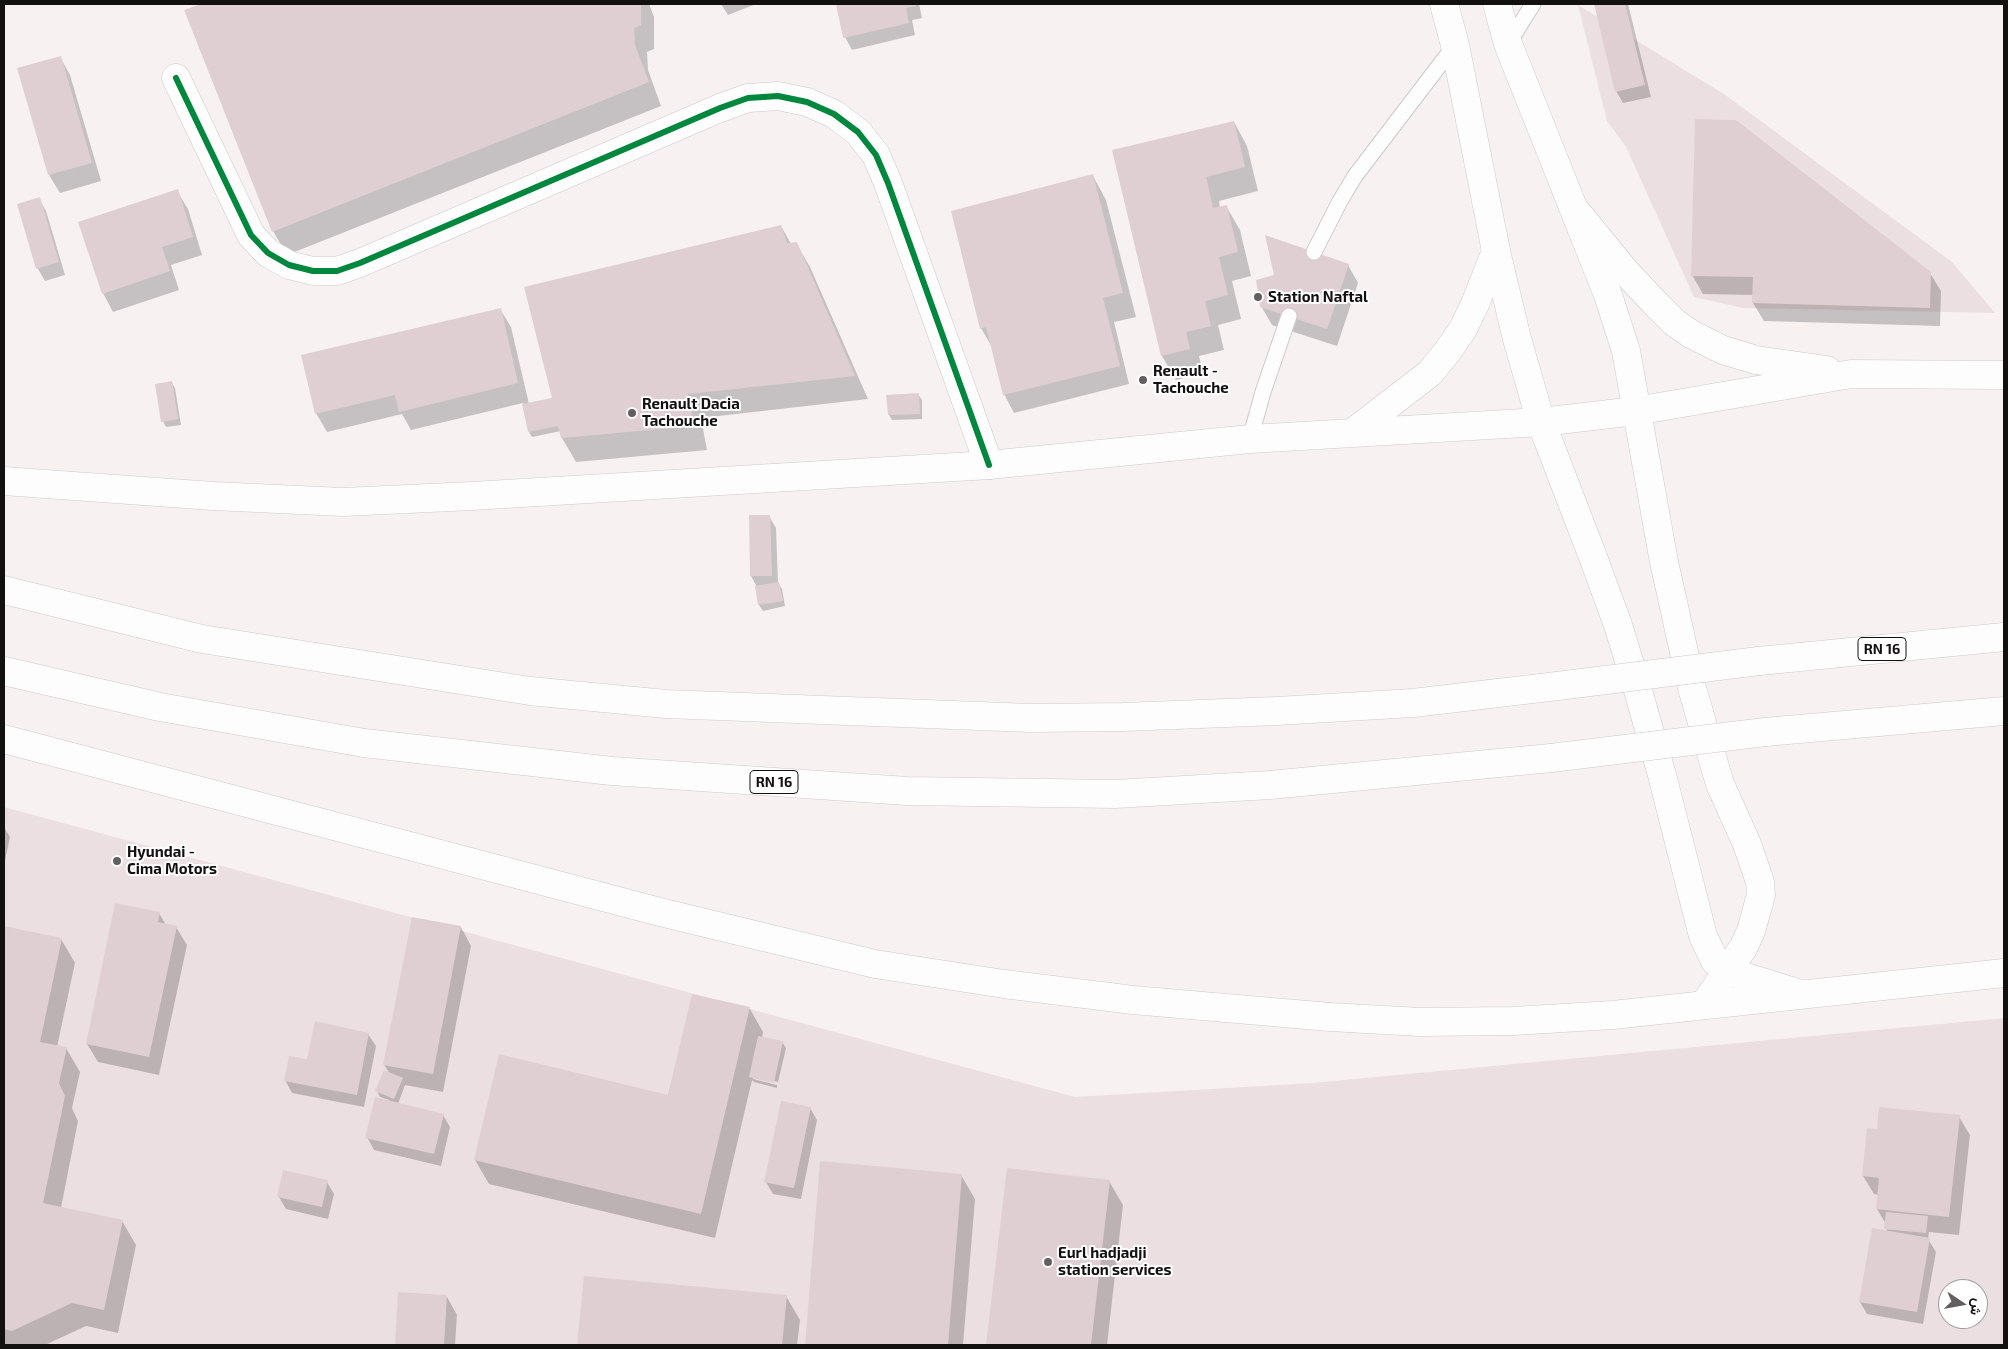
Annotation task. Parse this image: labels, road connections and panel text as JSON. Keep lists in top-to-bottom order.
{
  "streets": {
    "main road": ["RN 16"]
  },
  "places": [
    "Station Naftal",
    "Renault - Tachouche",
    "Renault Dacia Tachouche",
    "Hyundai - Cima Motors",
    "Eurl hadjadji station services"
  ],
  "north": "right"
}
